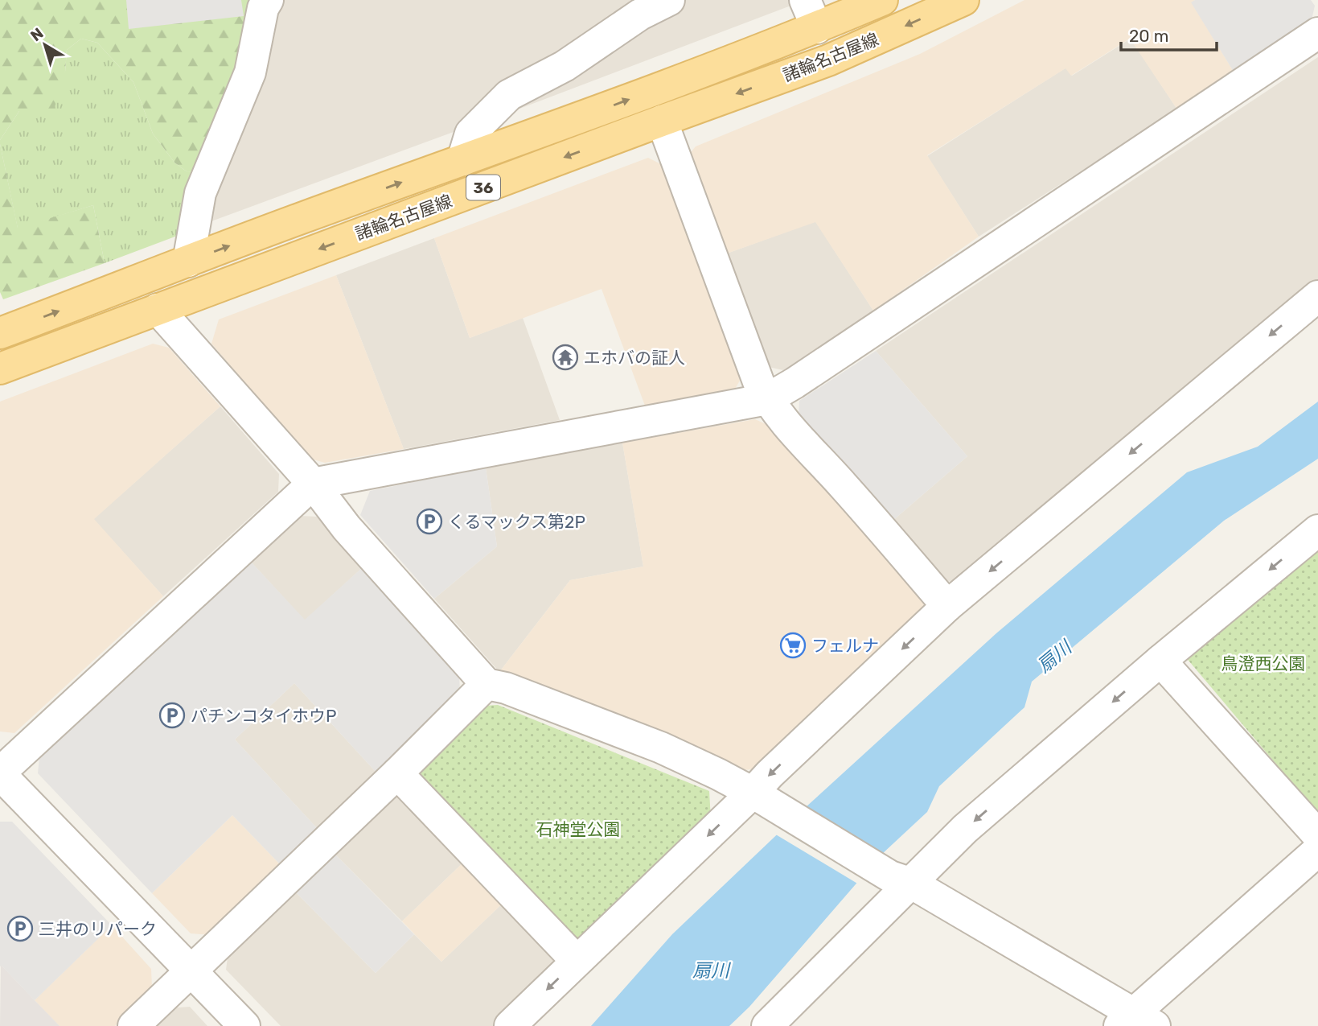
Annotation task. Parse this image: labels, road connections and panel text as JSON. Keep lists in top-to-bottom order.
{
  "streets": {
    "main road": ["諸輪名古屋線", "36"]
  },
  "water": ["扇川"],
  "parks": ["鳥澄西公園", "石神堂公園"],
  "places": {
    "temple": ["エホバの証人"],
    "parking": ["くるマックス第2P", "パチンコタイホウP", "三井のリパーク"],
    "supermarket": ["フェルナ"]
  },
  "scale_bar": "20 m",
  "north": "top left"
}
